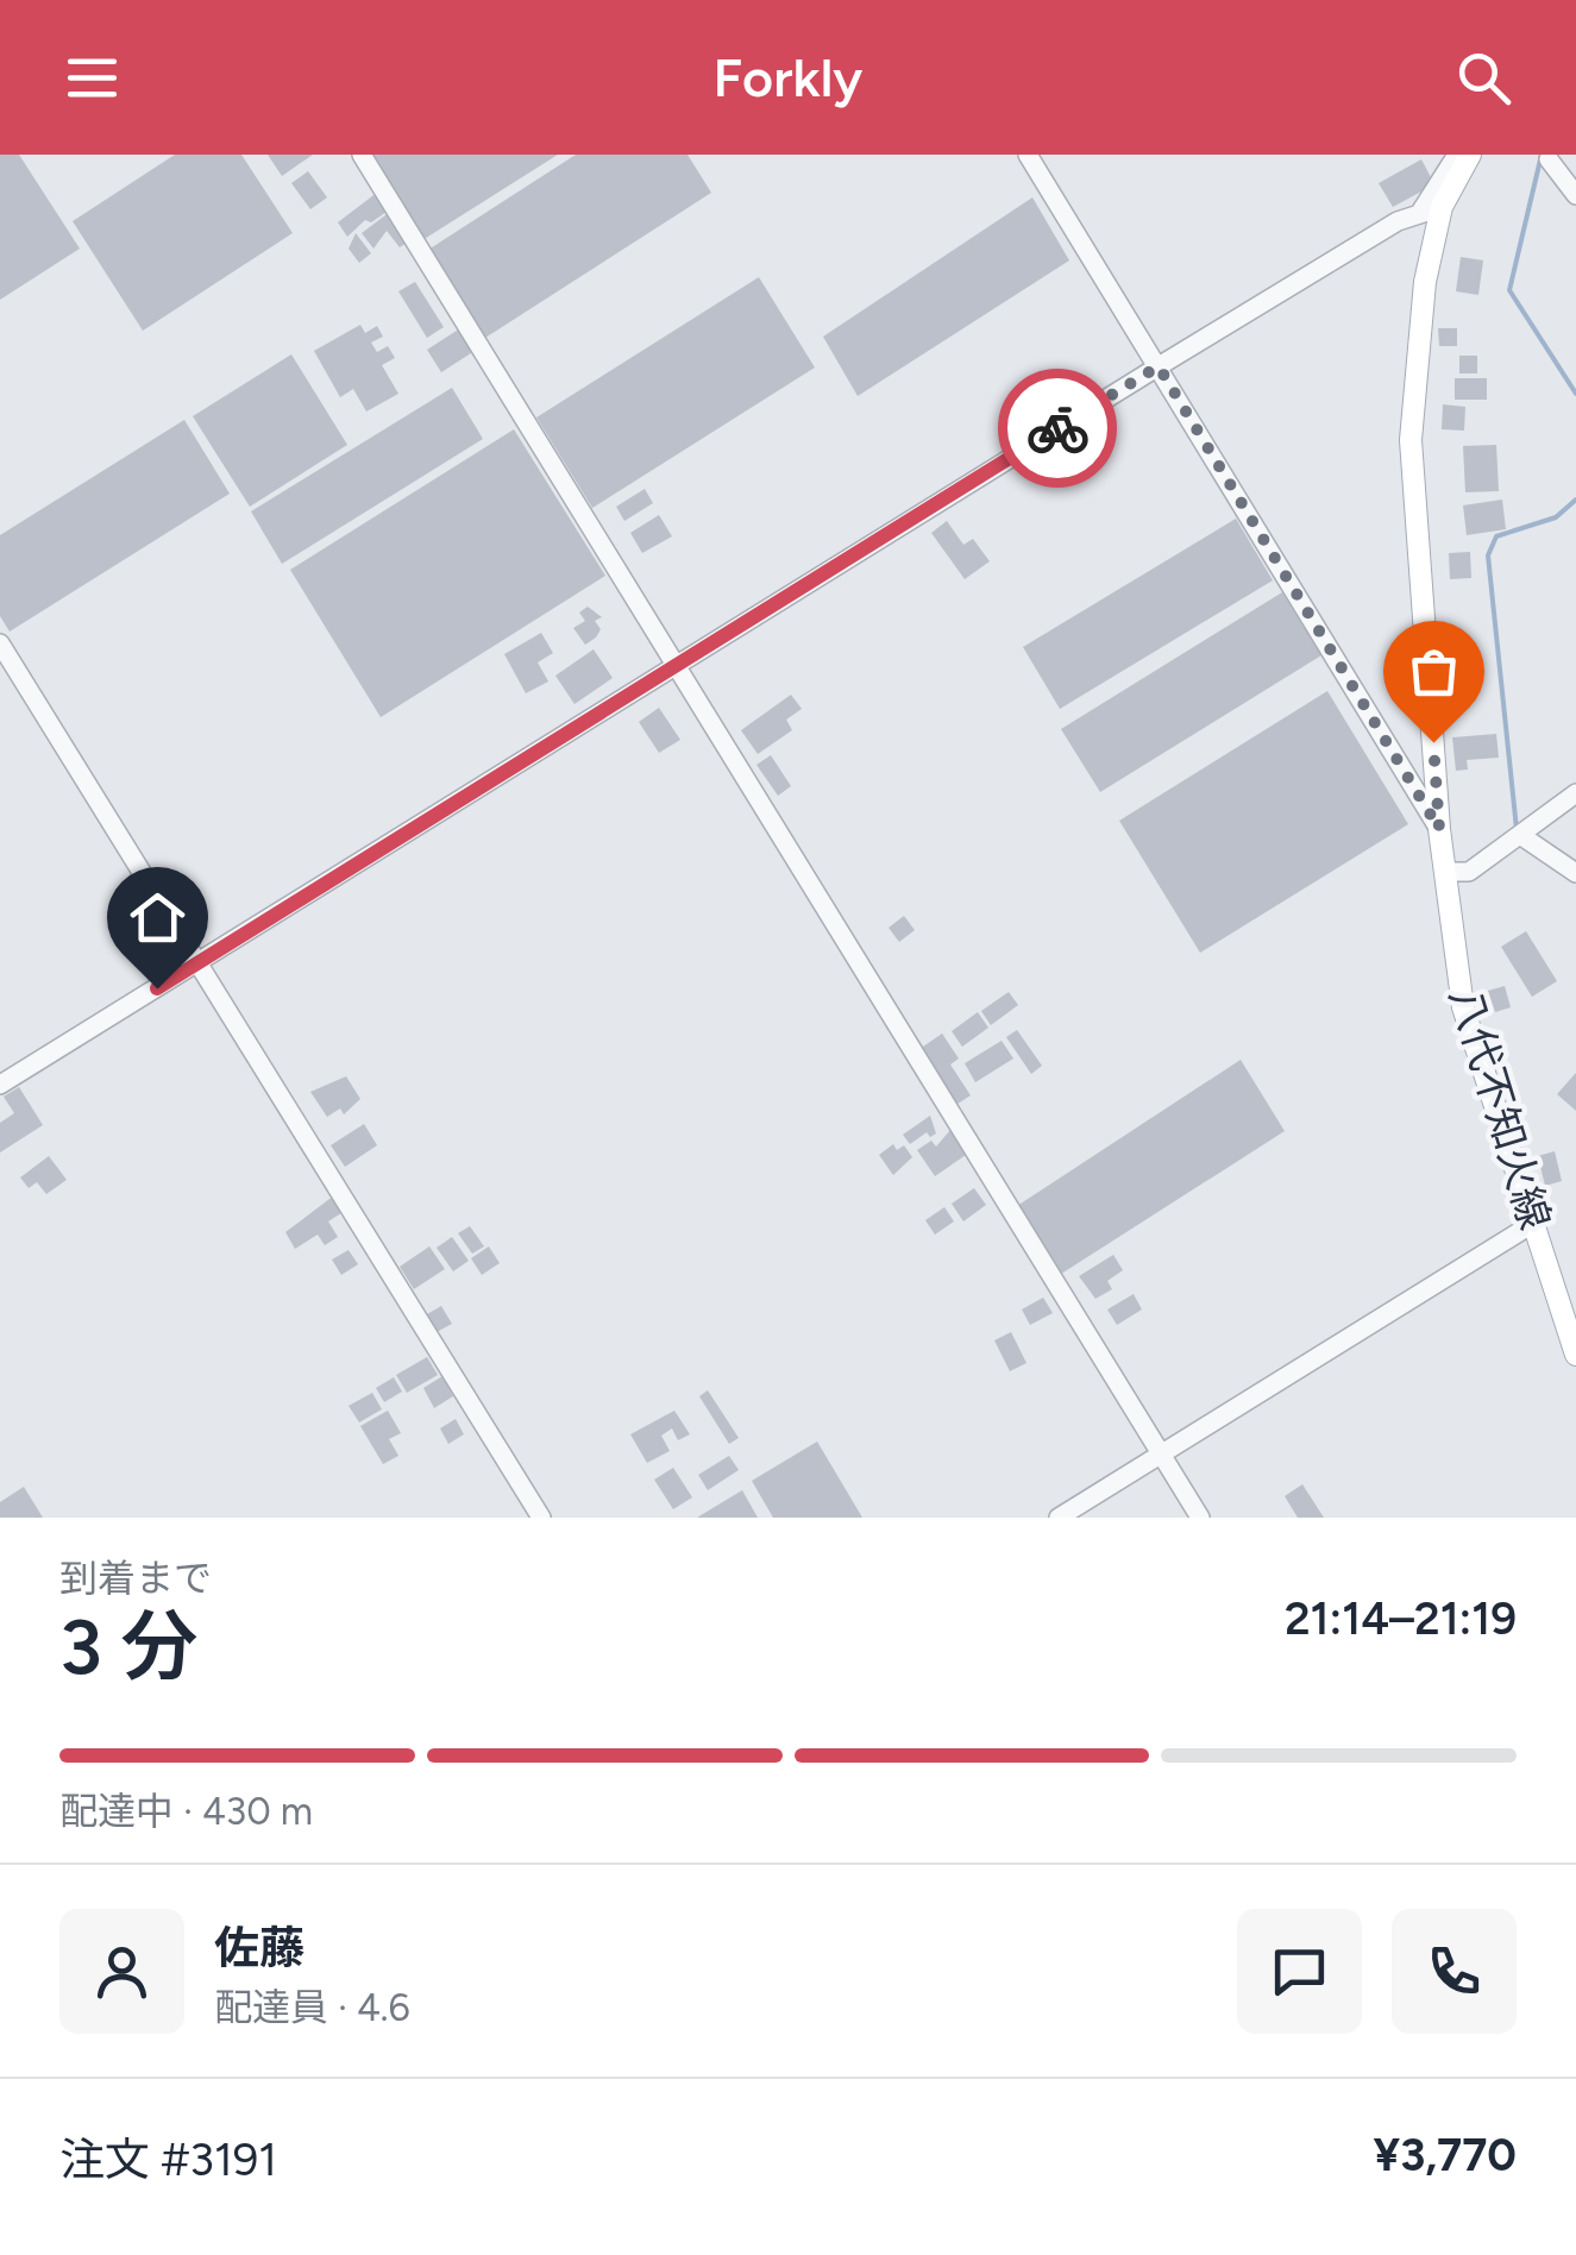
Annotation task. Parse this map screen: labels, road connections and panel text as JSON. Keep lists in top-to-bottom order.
{
  "streets": {
    "main road": ["八代不知火線"]
  },
  "page": {
    "header": "Forkly",
    "heading": ["3 分", "到着まで", "21:14–21:19"],
    "panel": [
      "佐藤",
      "配達員 · 4.6",
      "注文 #3191",
      "¥3,770"
    ],
    "bar": "配達中 · 430 m"
  }
}
